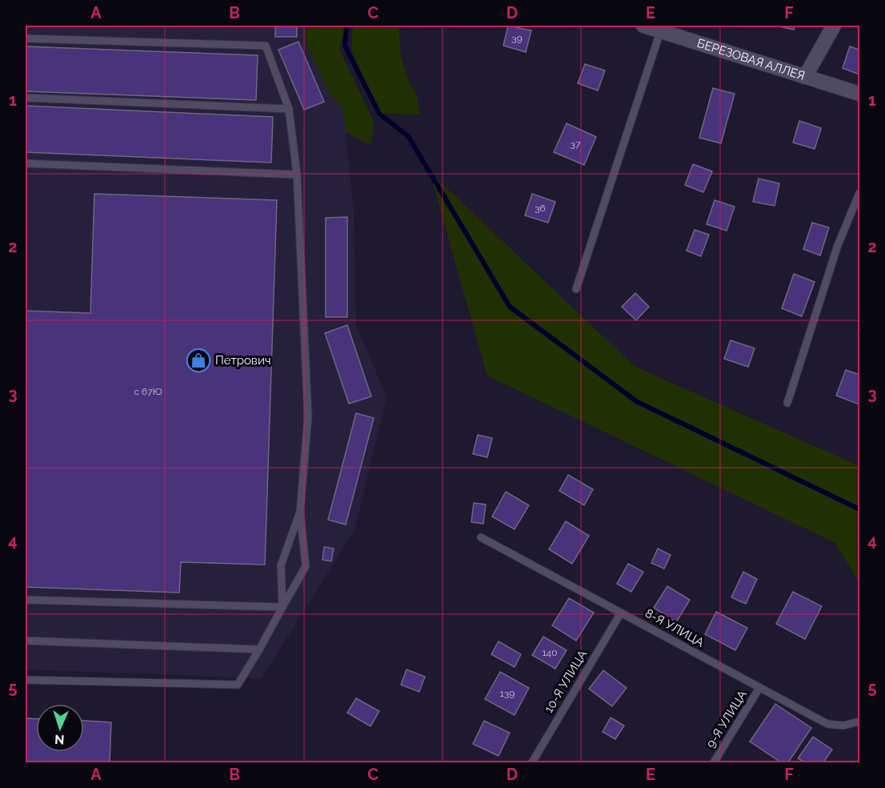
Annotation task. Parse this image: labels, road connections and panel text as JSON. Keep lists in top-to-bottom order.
{
  "streets": {
    "street": ["БЕРЕЗОВАЯ АЛЛЕЯ"],
    "lane": ["8-Я УЛИЦА", "10-Я УЛИЦА", "9-Я УЛИЦА"]
  },
  "crossings": [
    ["8-Я УЛИЦА", "10-Я УЛИЦА"],
    ["8-Я УЛИЦА", "9-Я УЛИЦА"]
  ],
  "places": {
    "shop": ["Петрович"]
  },
  "house_numbers": [
    "39",
    "37",
    "36",
    "с 67Ю",
    "140",
    "139"
  ],
  "north": "bottom",
  "grid": {
    "columns": [
      "A",
      "B",
      "C",
      "D",
      "E",
      "F"
    ],
    "rows": [
      "1",
      "2",
      "3",
      "4",
      "5"
    ]
  }
}
